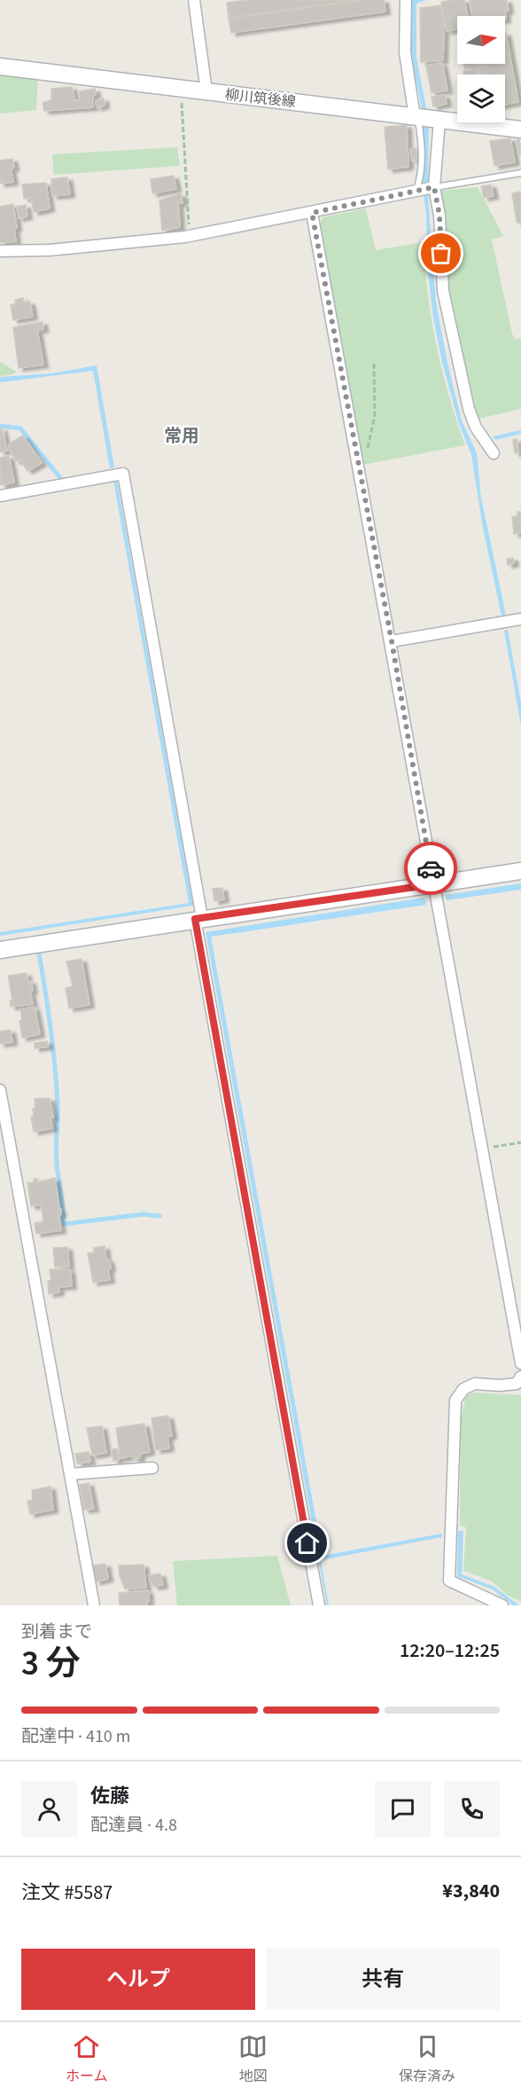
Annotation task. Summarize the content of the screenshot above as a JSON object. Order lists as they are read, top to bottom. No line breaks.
{"streets":{"main road":["柳川筑後線"]},"districts":["常用"],"north":"right","page":{"heading":["3 分","到着まで","12:20–12:25"],"panel":["佐藤","配達員 · 4.8","注文 #5587","¥3,840"],"bar":"配達中 · 410 m","buttons":["ヘルプ","共有"],"tabs":["ホーム","地図","保存済み"]}}
